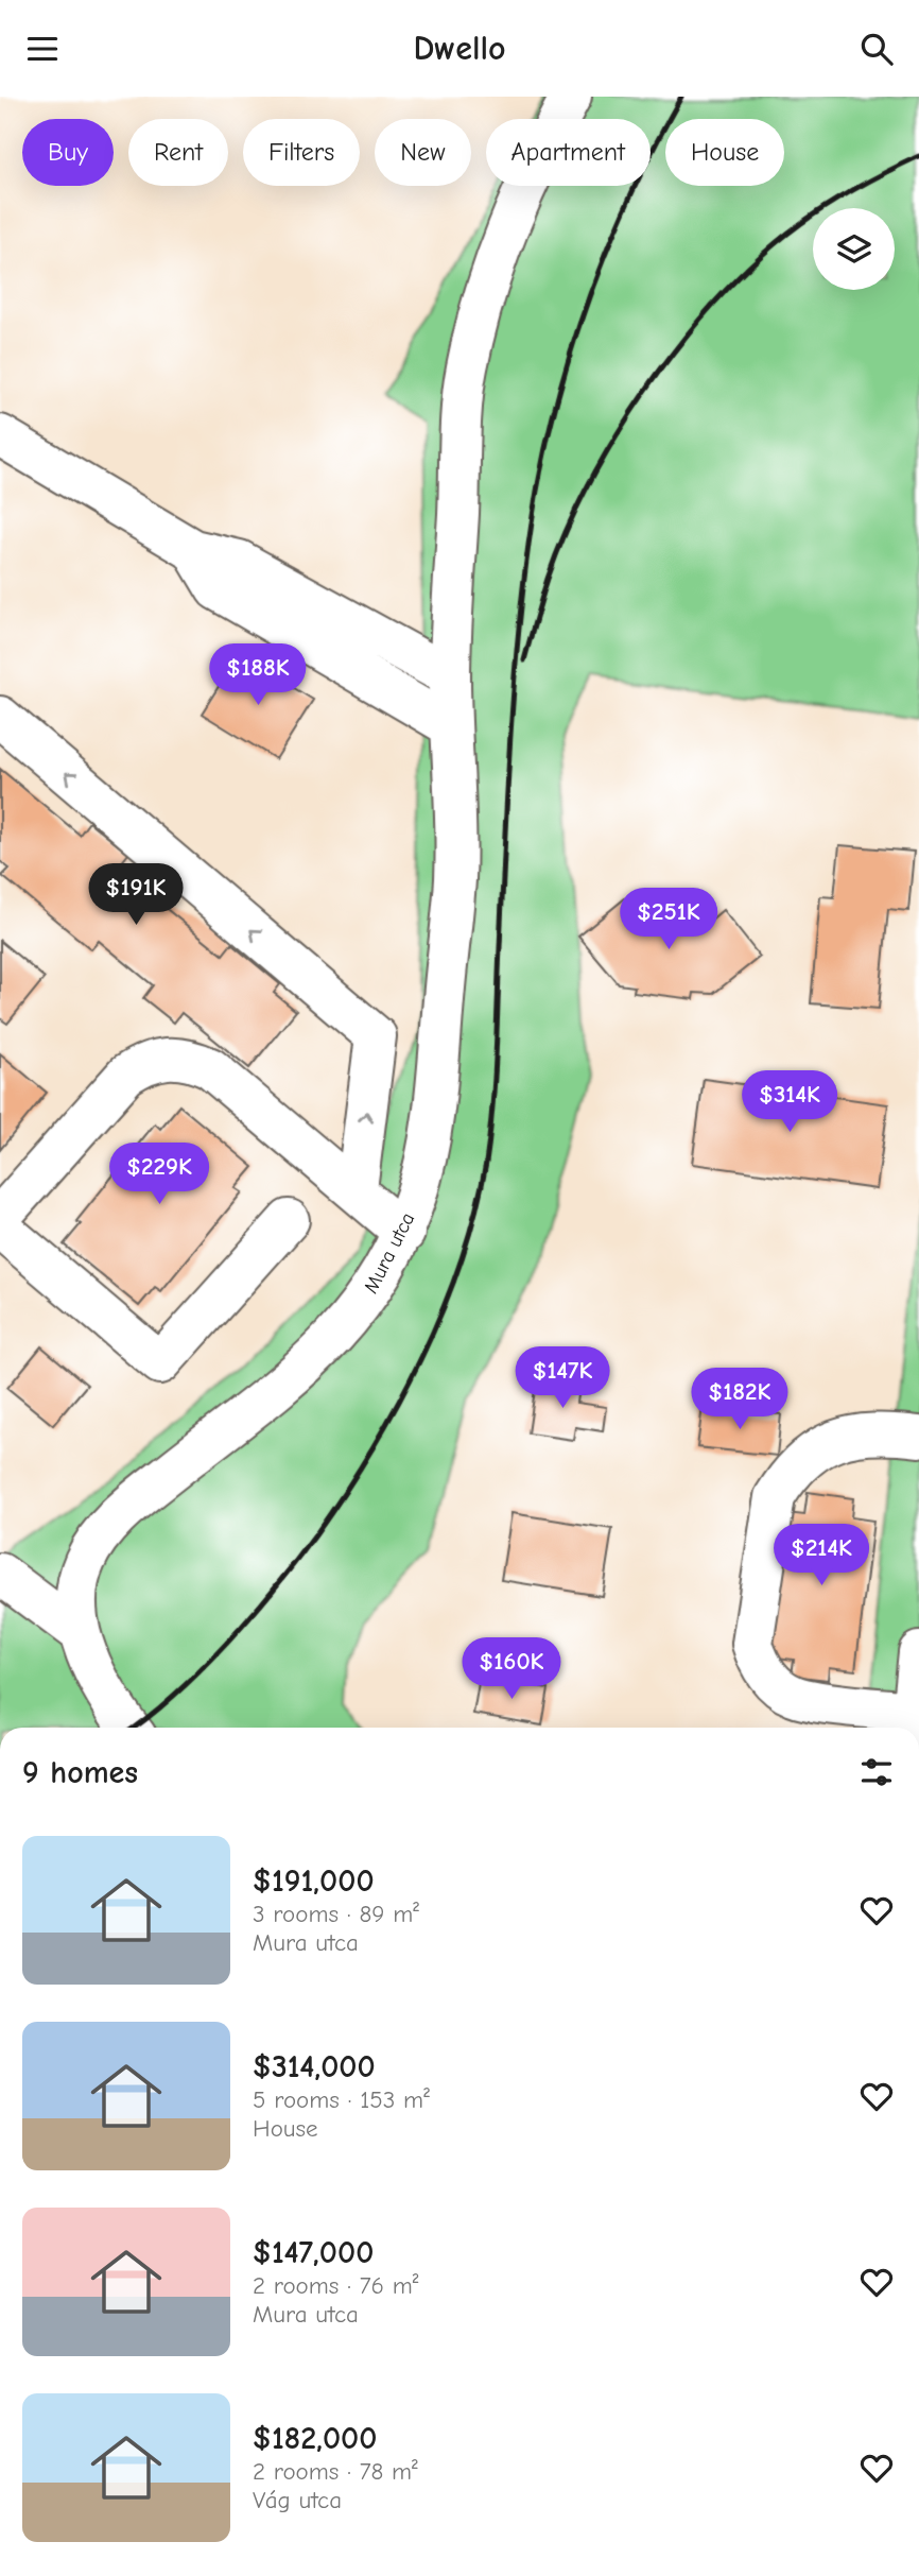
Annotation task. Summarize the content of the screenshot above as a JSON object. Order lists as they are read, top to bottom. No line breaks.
{"streets":{"street":["Mura utca"]},"page":{"header":"Dwello","chip":["Buy","Rent","Filters","New","Apartment","House"],"price":["$188K","$191K","$251K","$314K","$229K","$147K","$182K","$214K","$160K"],"heading":"9 homes","list":[{"name":"$191,000","note":"3 rooms · 89 m² · Mura utca"},{"name":"$314,000","note":"5 rooms · 153 m² · House"},{"name":"$147,000","note":"2 rooms · 76 m² · Mura utca"},{"name":"$182,000","note":"2 rooms · 78 m² · Vág utca"}]}}
